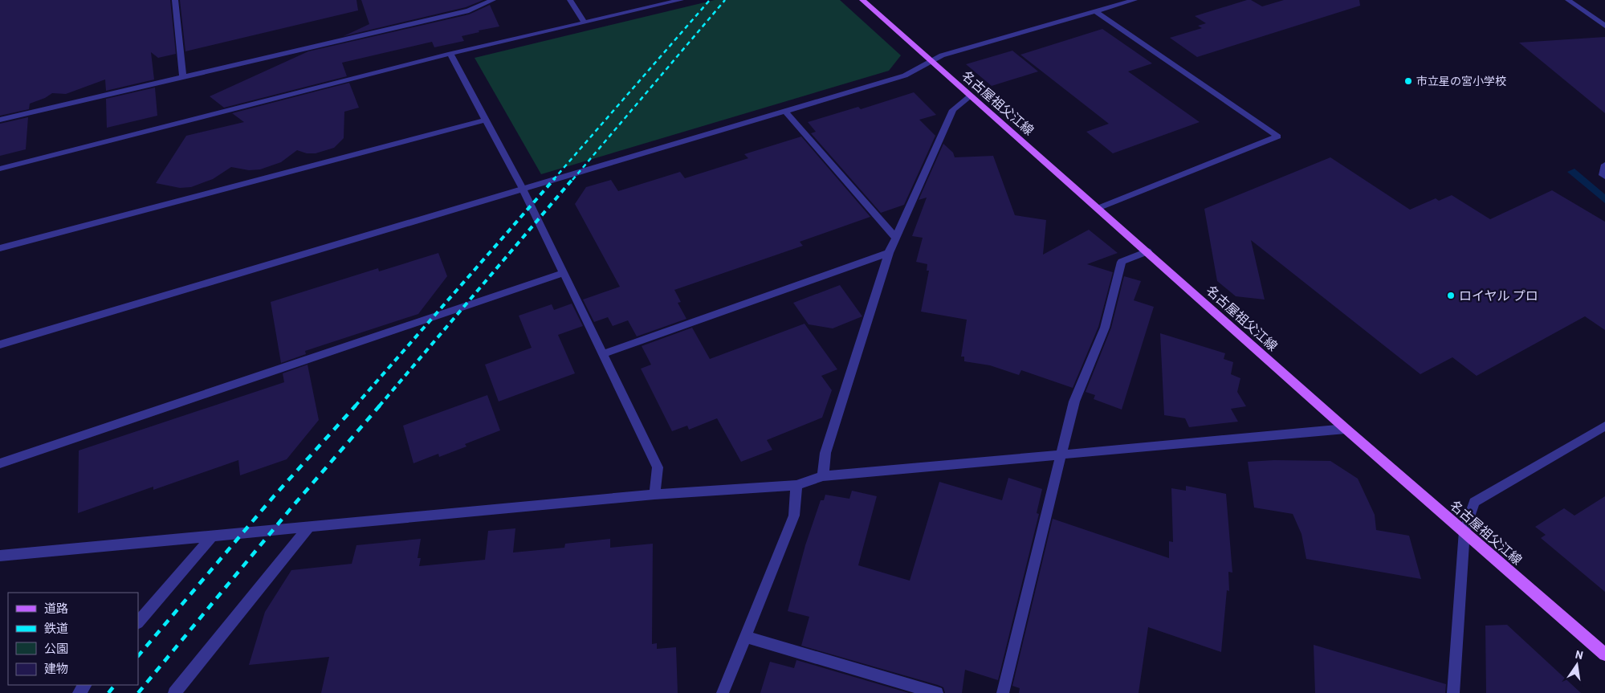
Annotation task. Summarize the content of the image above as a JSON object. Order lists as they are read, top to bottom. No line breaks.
{"streets":{"main road":["名古屋祖父江線"]},"places":["市立星の宮小学校","ロイヤル プロ"],"legend":["道路","鉄道","公園","建物"],"north":"top"}
